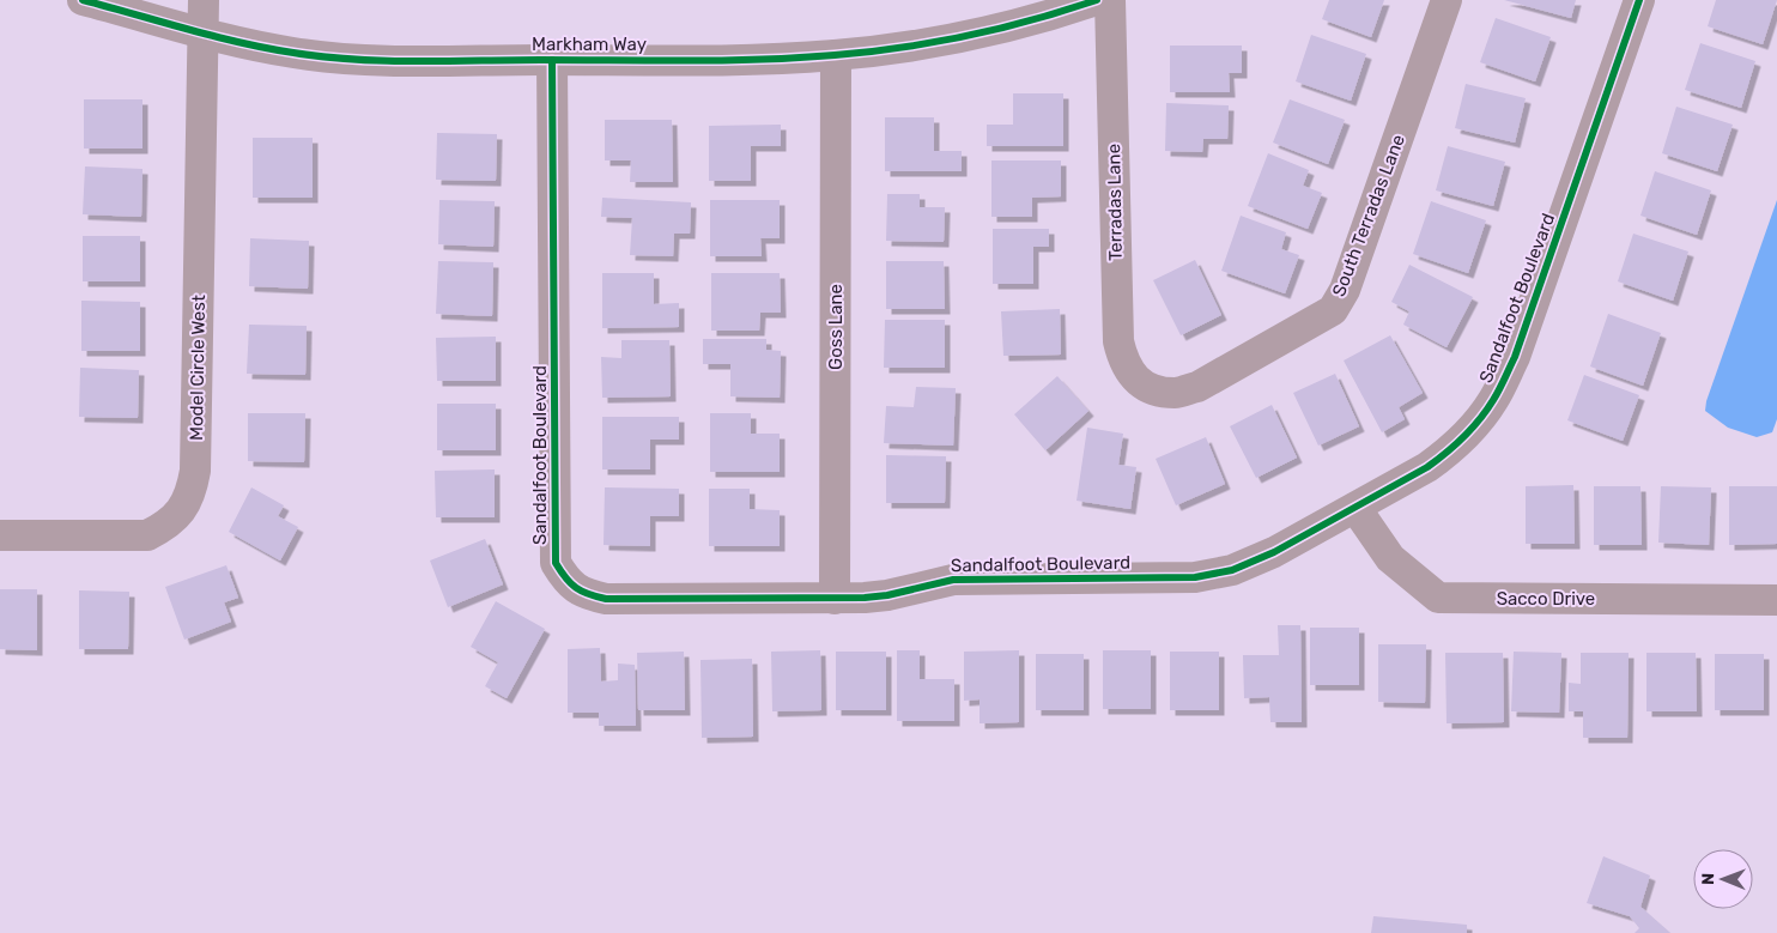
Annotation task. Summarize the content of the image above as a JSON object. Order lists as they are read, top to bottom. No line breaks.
{"streets":{"street":["Markham Way","Terradas Lane","South Terradas Lane","Sandalfoot Boulevard","Goss Lane","Model Circle West","Sacco Drive"]},"crossings":[["Markham Way","Sandalfoot Boulevard"],["Markham Way","Goss Lane"],["Markham Way","Model Circle West"],["Terradas Lane","South Terradas Lane"],["Sandalfoot Boulevard","Goss Lane"],["Sandalfoot Boulevard","Sacco Drive"]],"north":"left"}
